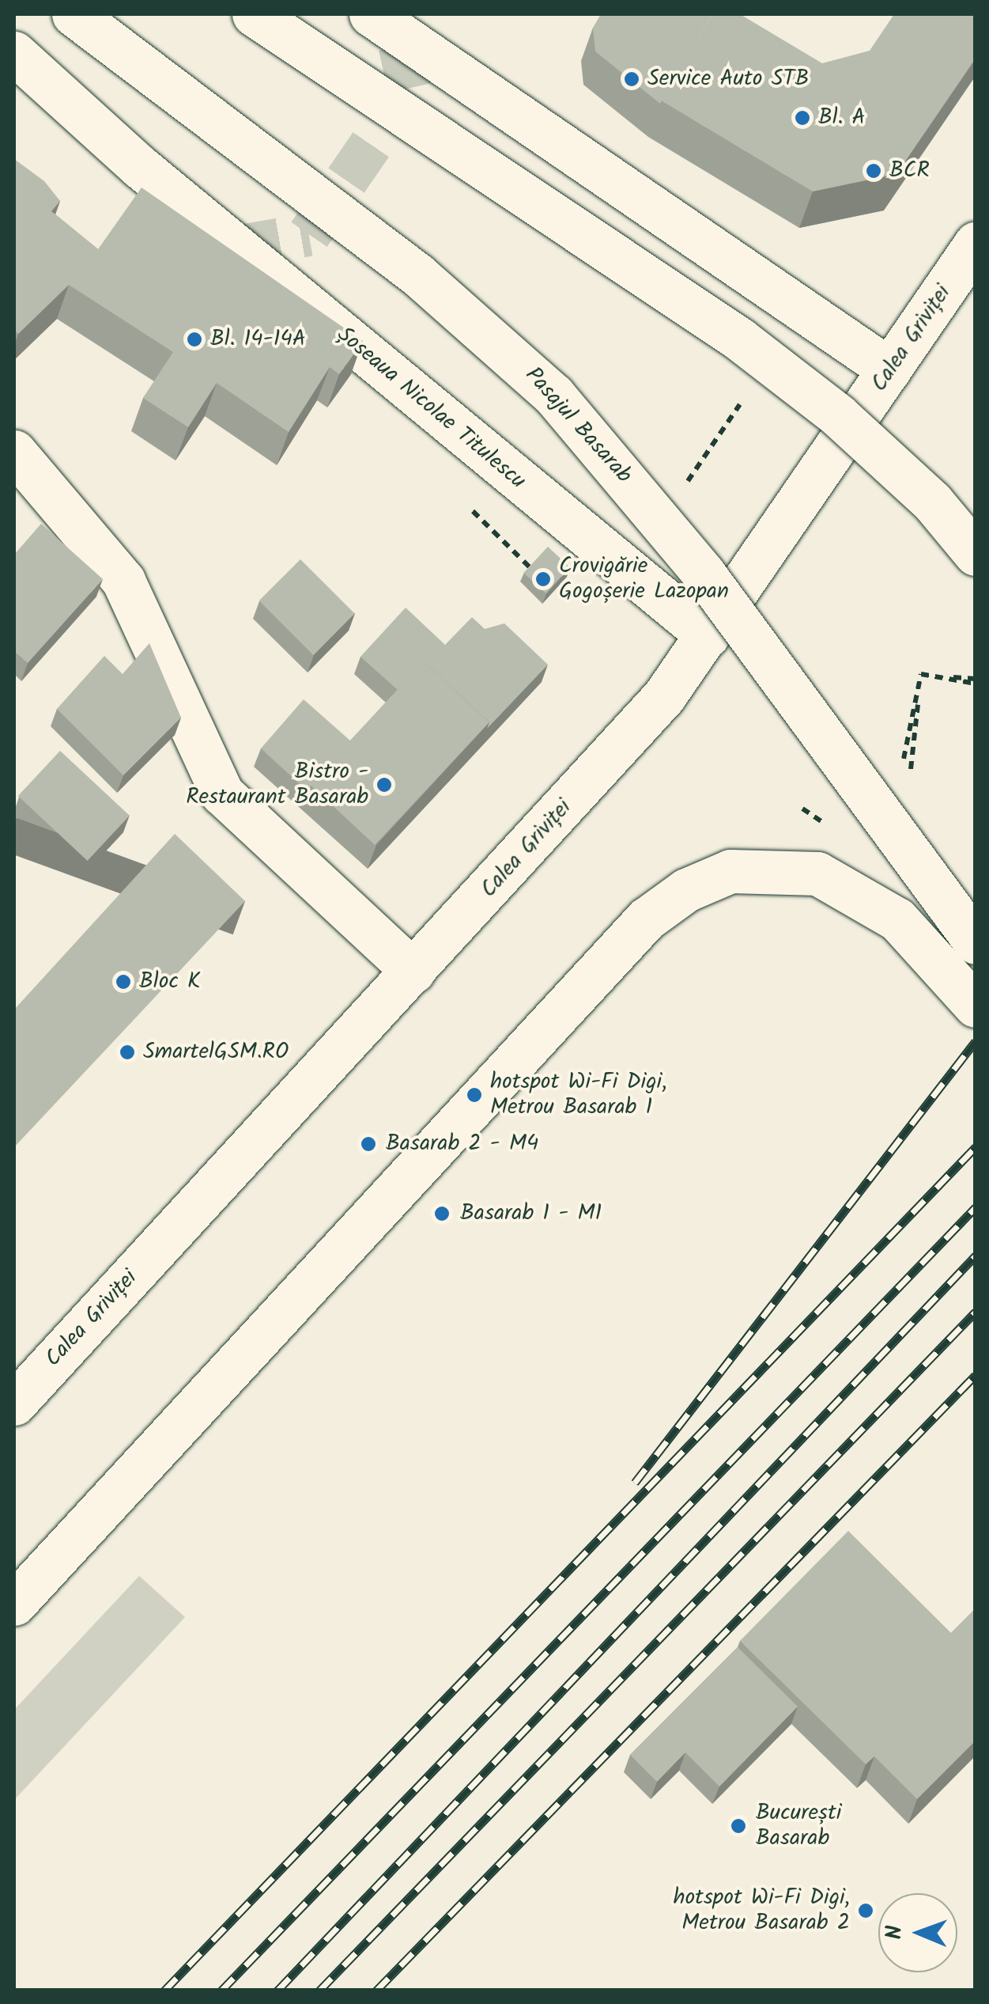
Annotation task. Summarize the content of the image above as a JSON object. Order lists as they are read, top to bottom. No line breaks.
{"streets":{"main road":["Calea Griviței","Șoseaua Nicolae Titulescu","Pasajul Basarab"]},"crossings":[["Calea Griviței","Șoseaua Nicolae Titulescu"]],"places":["Service Auto STB","Bl. A","BCR","Bl. 14-14A","Crovigărie Gogoșerie Lazopan","Bistro - Restaurant Basarab","Bloc K","SmartelGSM.RO","hotspot Wi-Fi Digi, Metrou Basarab 1","Basarab 2 - M4","Basarab 1 - M1","București Basarab","hotspot Wi-Fi Digi, Metrou Basarab 2"],"north":"left"}
